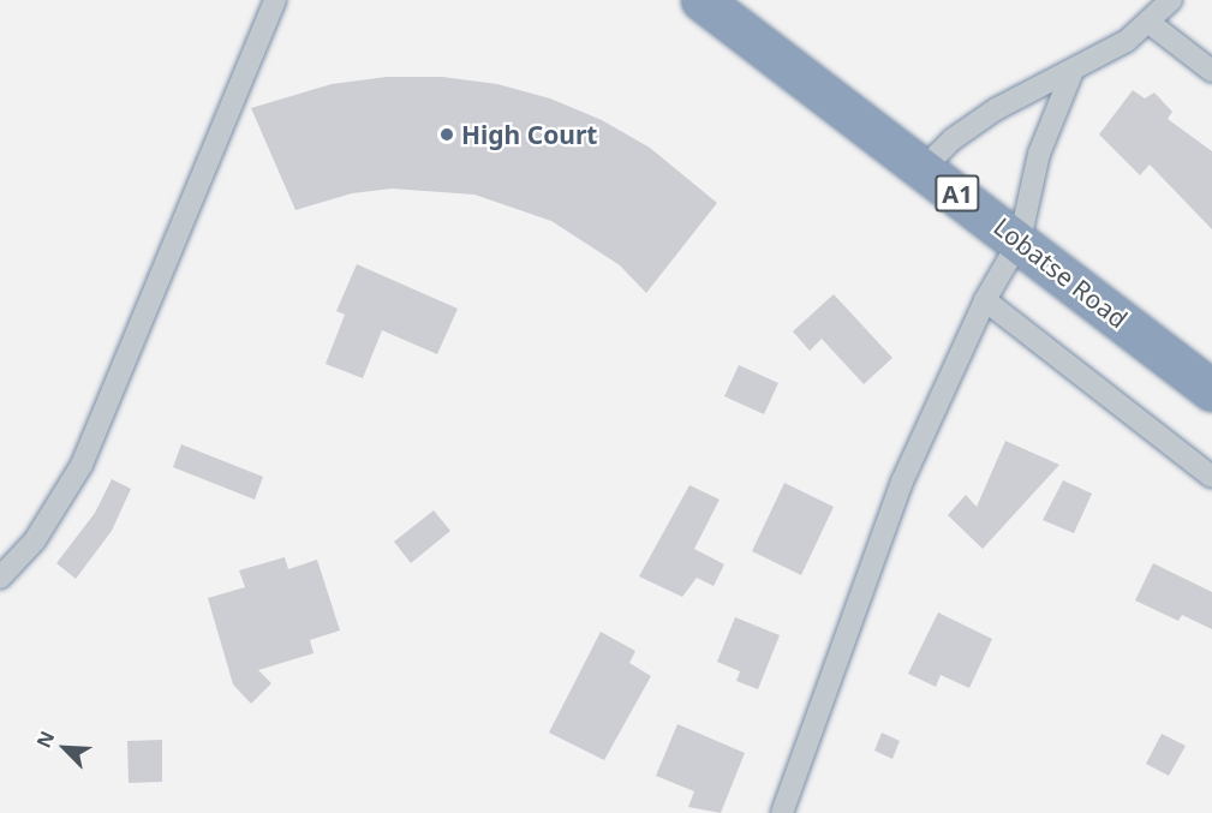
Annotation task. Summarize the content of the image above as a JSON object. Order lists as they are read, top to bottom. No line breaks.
{"streets":{"highway":["A1","Lobatse Road"]},"places":["High Court"],"north":"top left"}
